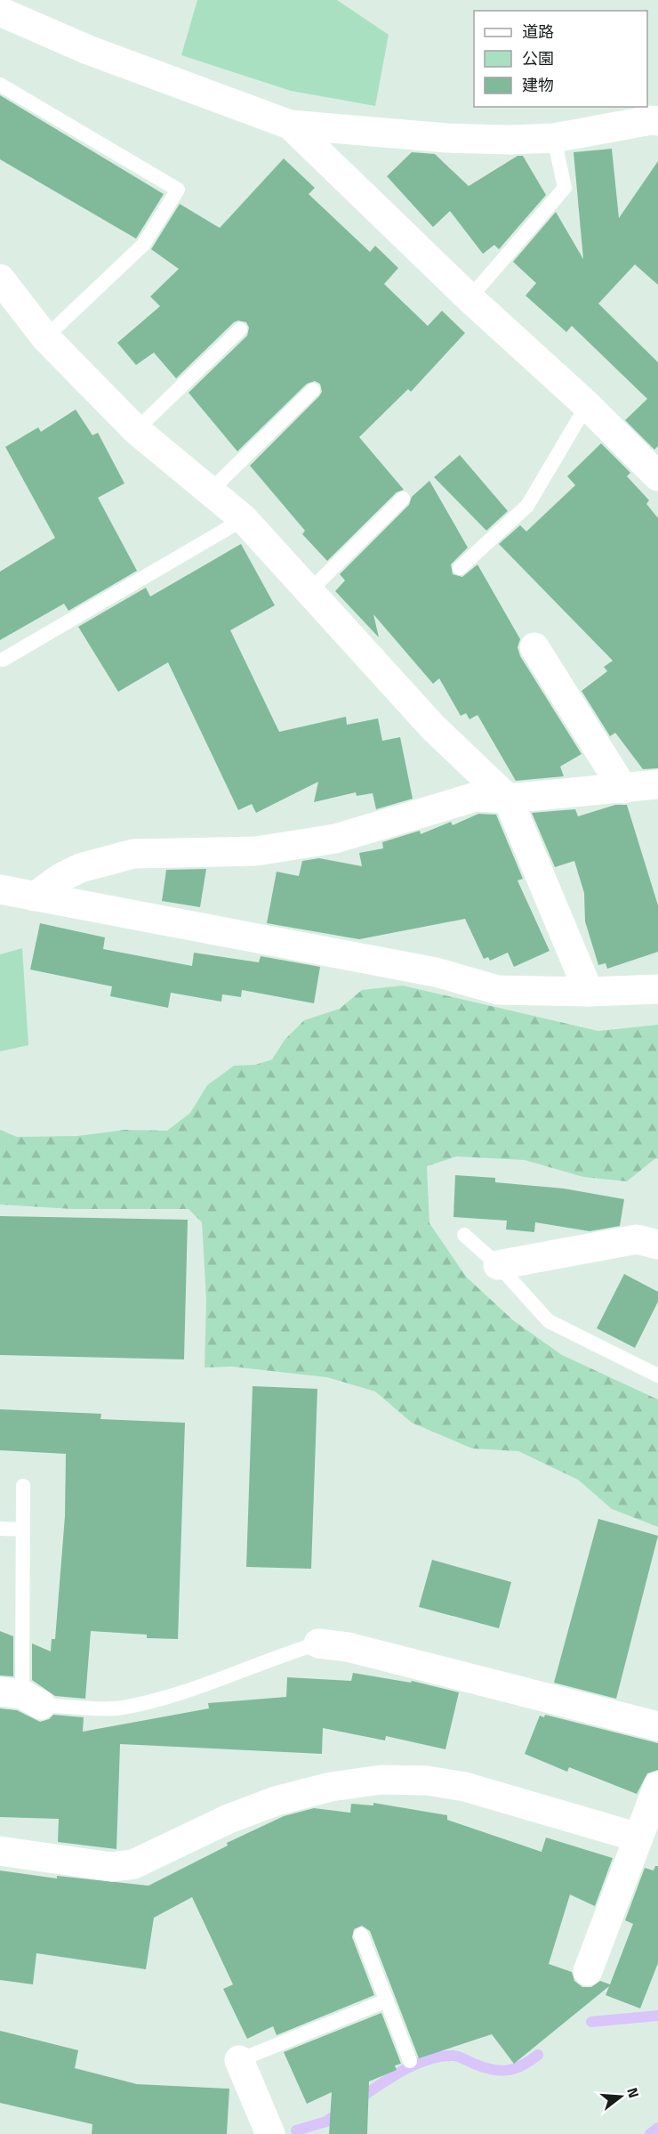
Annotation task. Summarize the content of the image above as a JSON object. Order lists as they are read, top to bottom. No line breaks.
{"legend":["道路","公園","建物"],"north":"right"}
